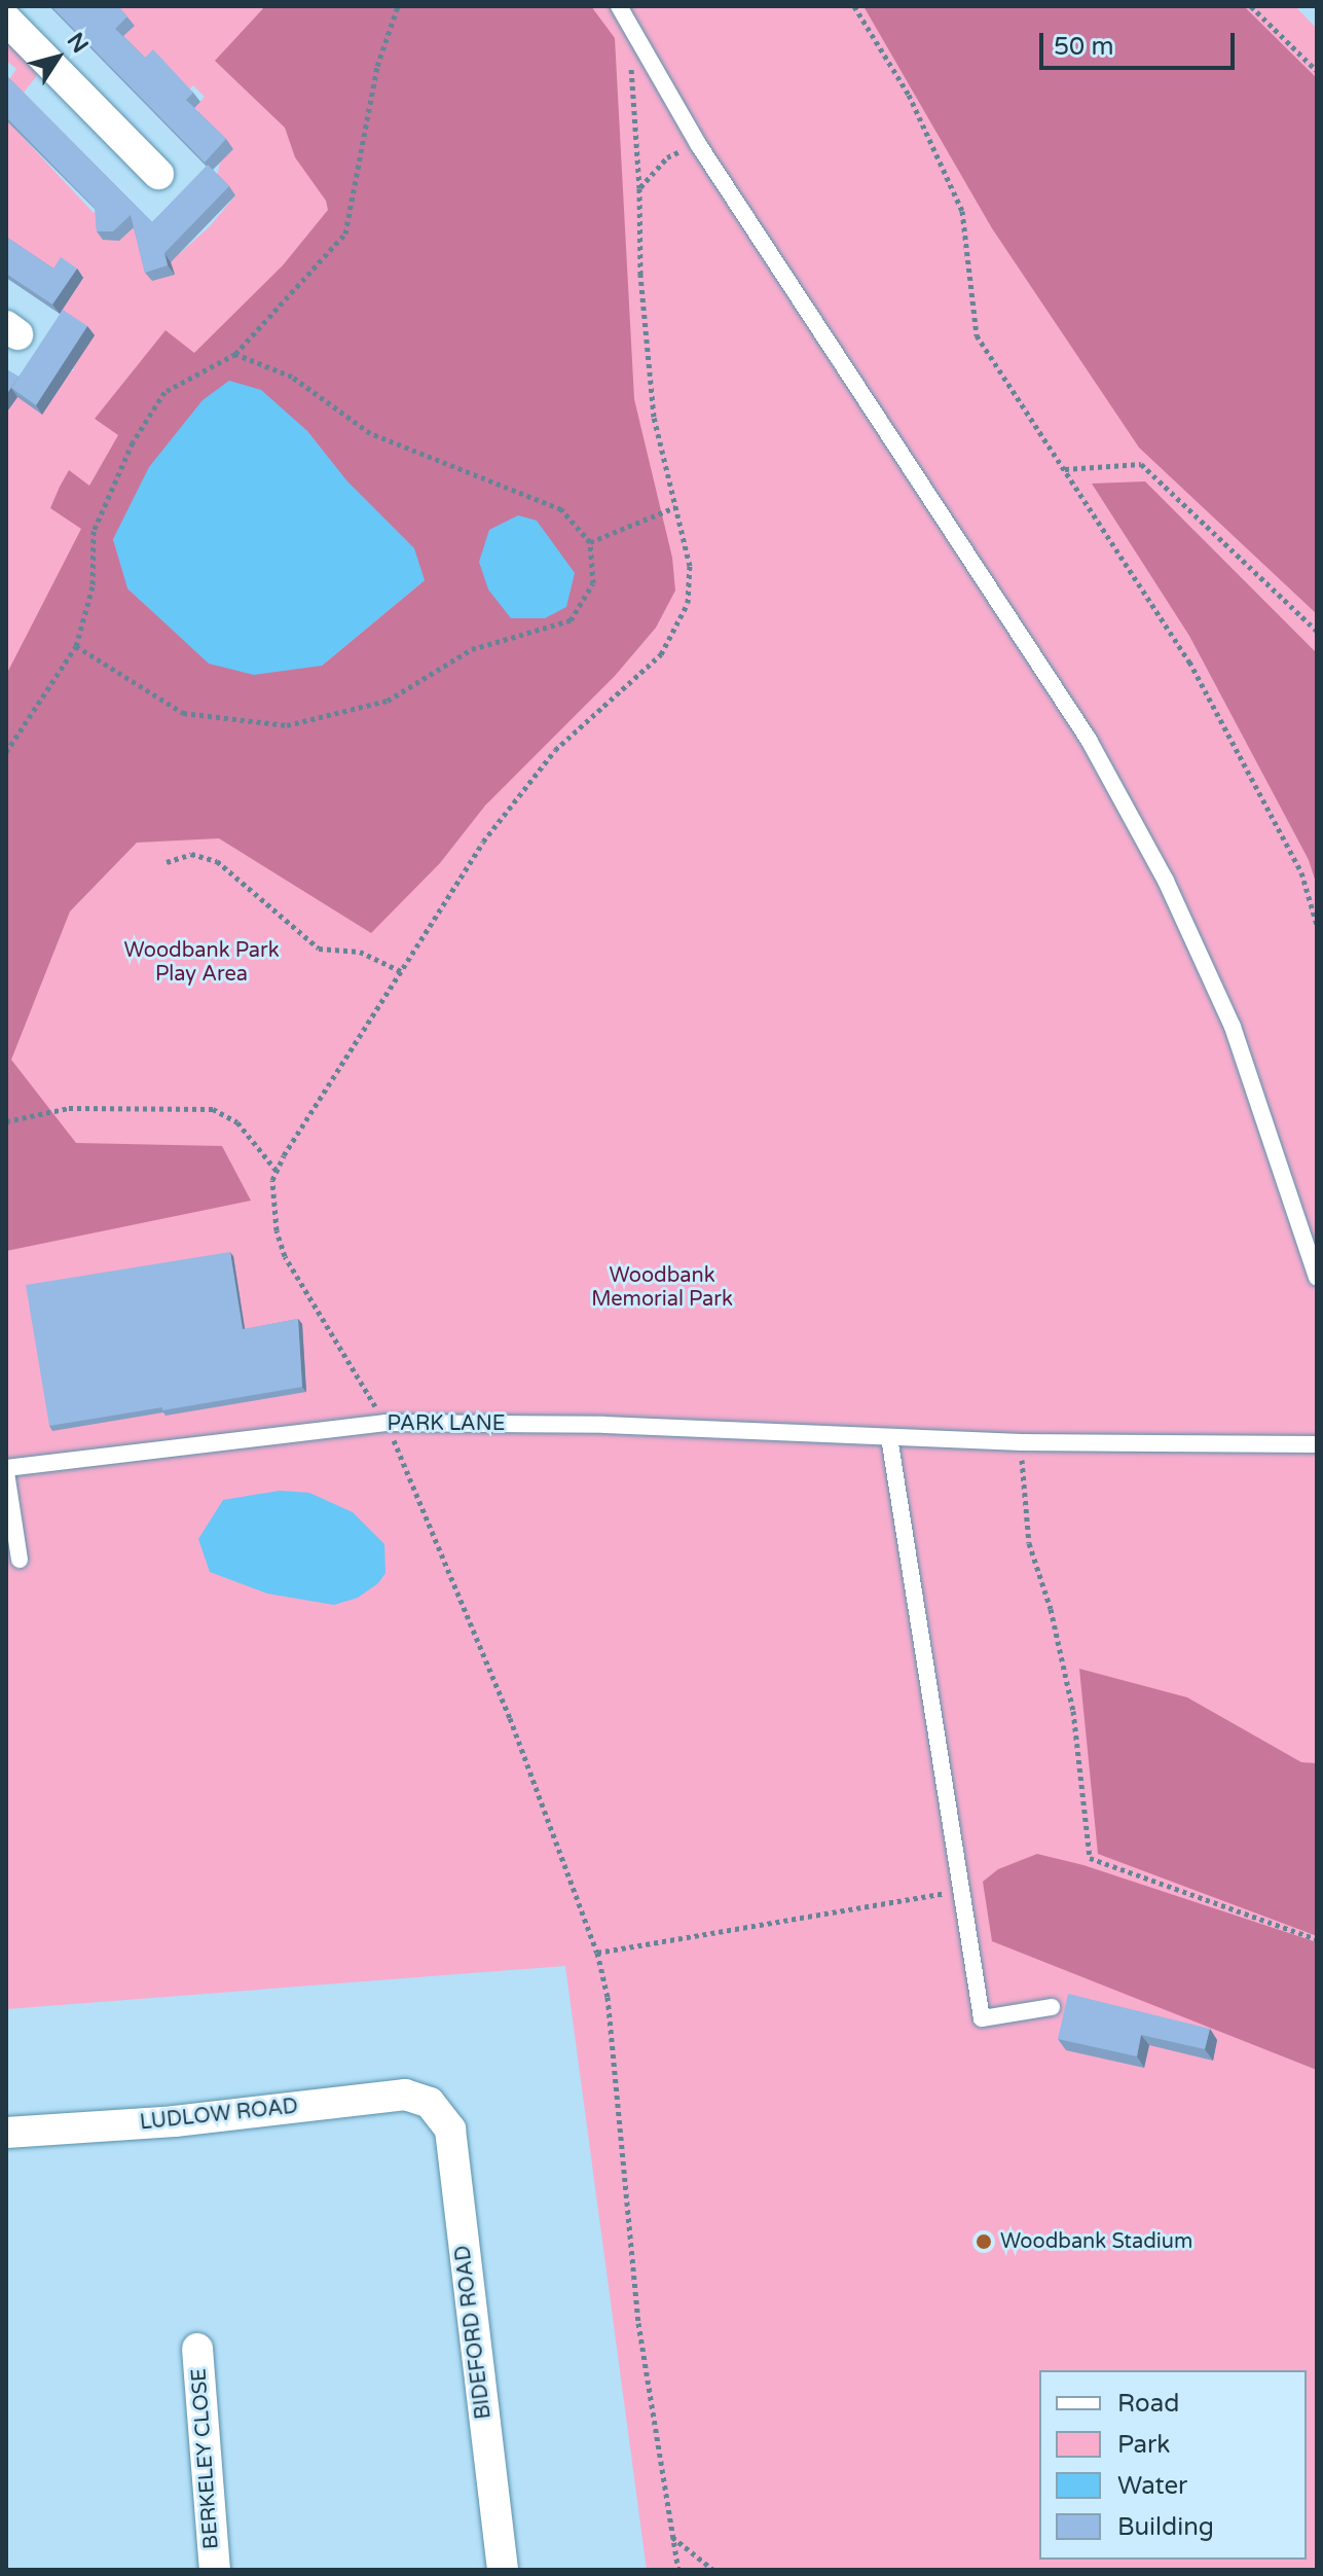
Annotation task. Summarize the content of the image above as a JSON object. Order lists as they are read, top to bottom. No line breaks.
{"streets":{"street":["LUDLOW ROAD","BIDEFORD ROAD","BERKELEY CLOSE"],"lane":["PARK LANE"]},"crossings":[["LUDLOW ROAD","BIDEFORD ROAD"]],"parks":["Woodbank Park Play Area","Woodbank Memorial Park"],"places":["Woodbank Stadium"],"legend":["Road","Park","Water","Building"],"scale_bar":"50 m","north":"top right"}
